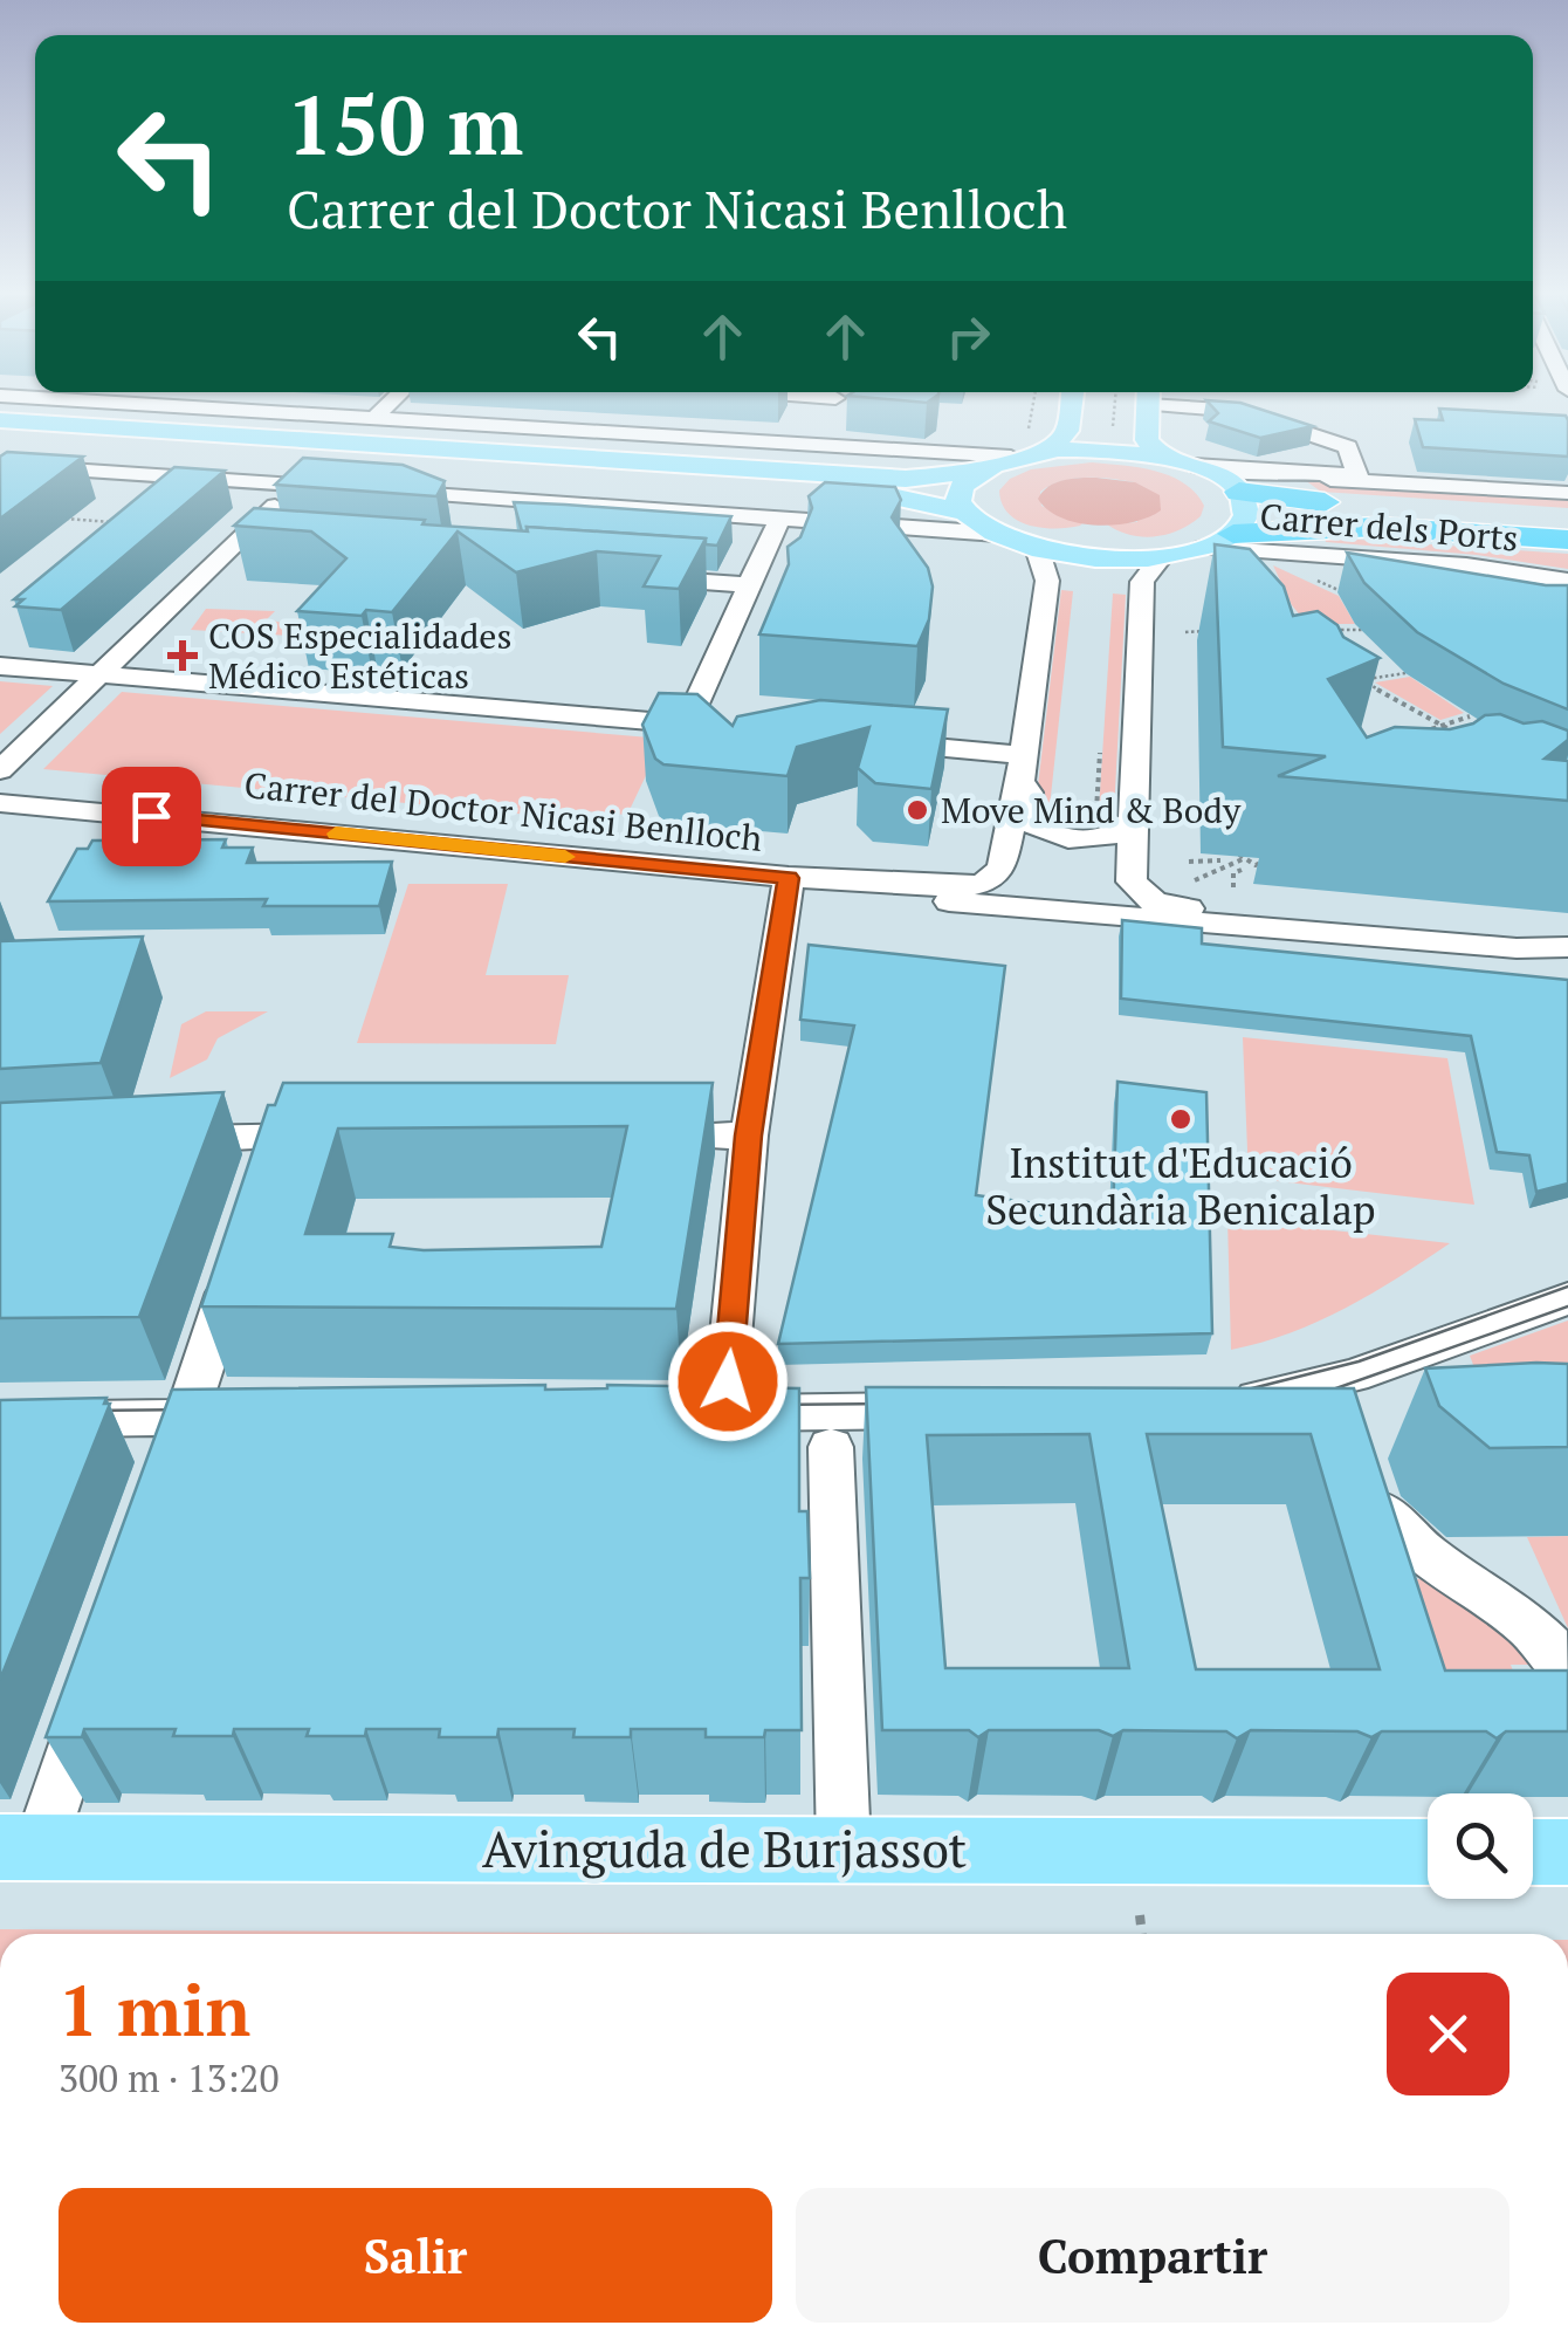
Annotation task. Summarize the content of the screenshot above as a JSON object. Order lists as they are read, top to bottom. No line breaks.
{"streets":{"main road":["Avinguda de Burjassot"],"street":["Carrer dels Ports","Carrer del Doctor Nicasi Benlloch"]},"places":{"health":["COS Especialidades Médico Estéticas"],"other":["Move Mind & Body","Institut d'Educació Secundària Benicalap"]},"page":{"turn":["150 m","Carrer del Doctor Nicasi Benlloch"],"heading":["1 min","300 m · 13:20"],"buttons":["Salir","Compartir"]}}
